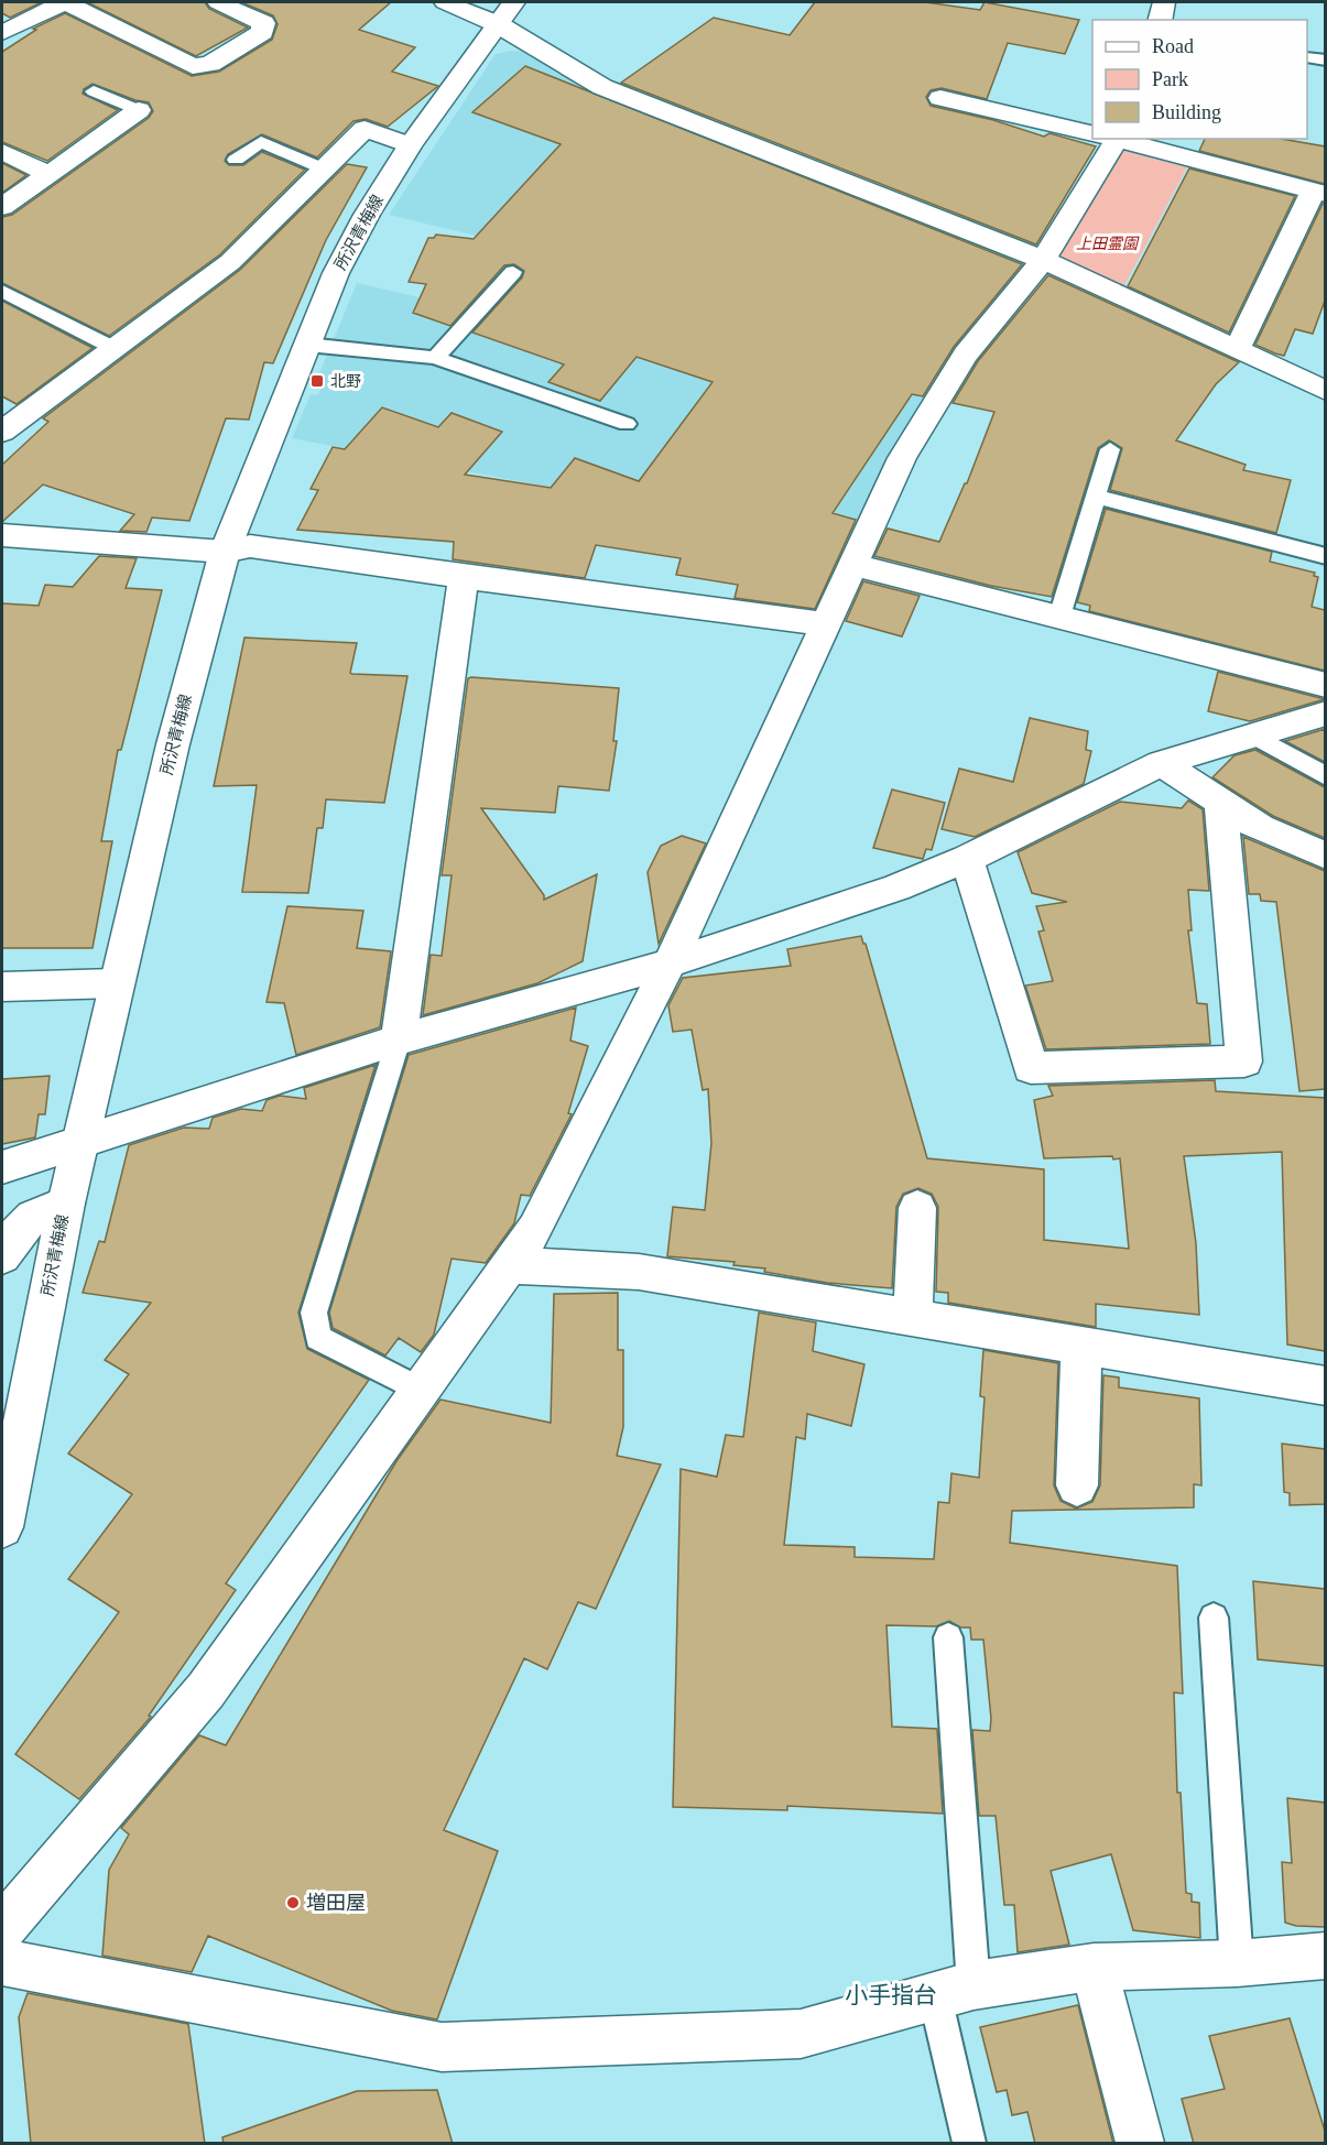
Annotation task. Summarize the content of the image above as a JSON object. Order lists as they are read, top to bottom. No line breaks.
{"streets":{"street":["所沢青梅線"]},"districts":["小手指台"],"parks":["上田霊園"],"places":{"transit":["北野"],"other":["増田屋"]},"legend":["Road","Park","Building"]}
